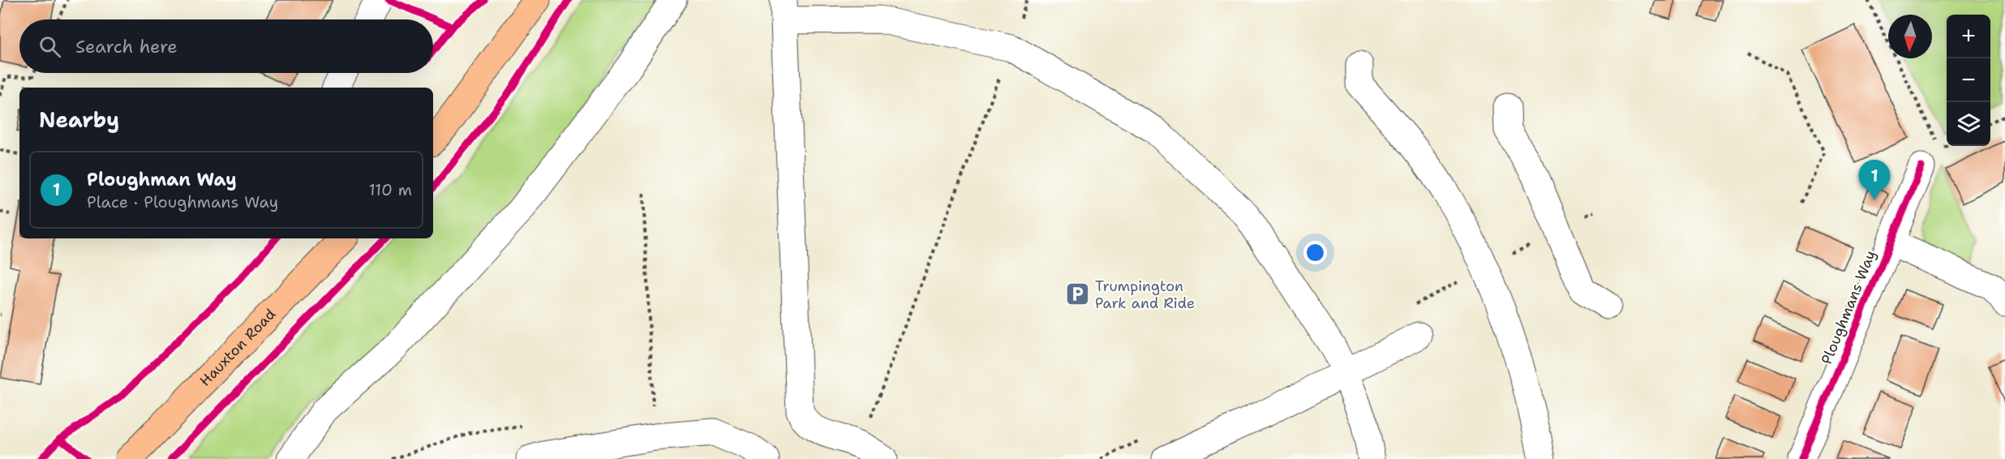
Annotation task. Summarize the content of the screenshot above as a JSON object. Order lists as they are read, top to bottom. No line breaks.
{"streets":{"main road":["Hauxton Road"],"street":["Ploughmans Way"]},"places":{"parking":["Trumpington Park and Ride"]},"north":"bottom","page":{"map_buttons":["+","−"],"search":"Search here","heading":"Nearby","list":[{"mark":"1","name":"Ploughman Way","note":"Place · Ploughmans Way","value":"110 m"}],"pins":"1"}}
